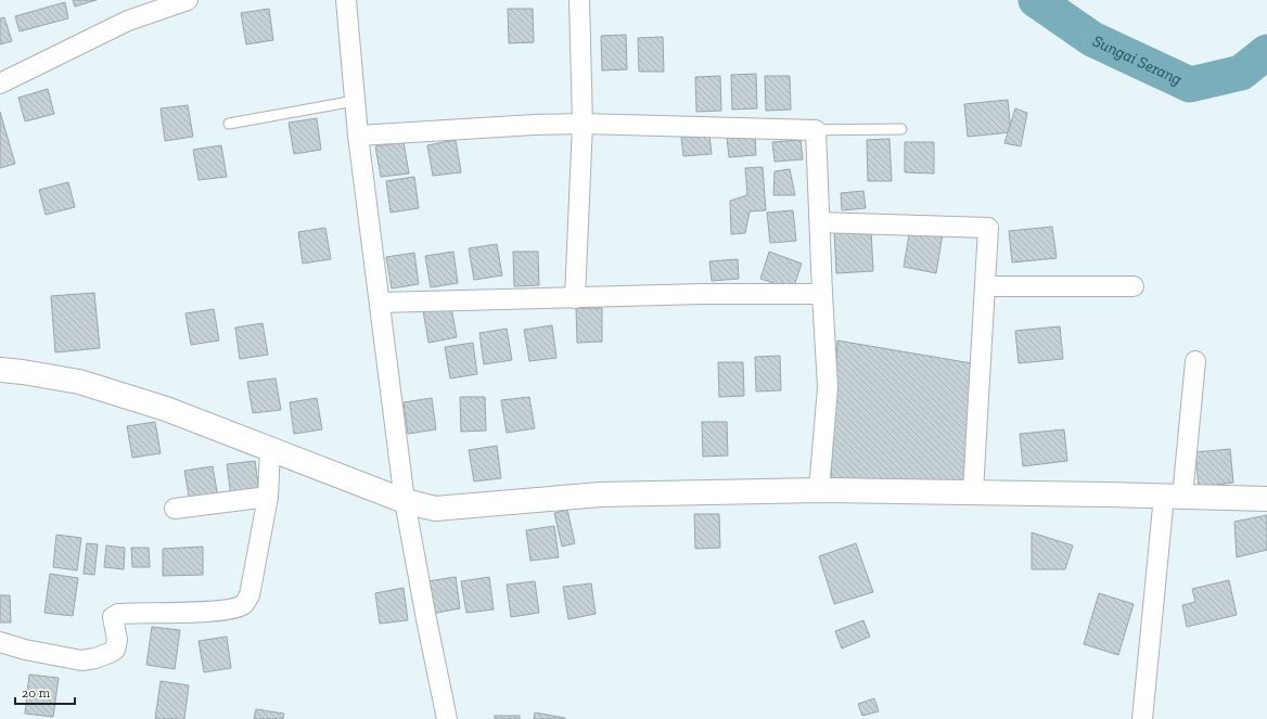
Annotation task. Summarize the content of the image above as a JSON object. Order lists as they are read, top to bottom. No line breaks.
{"water":["Sungai Serang"],"scale_bar":"20 m"}
